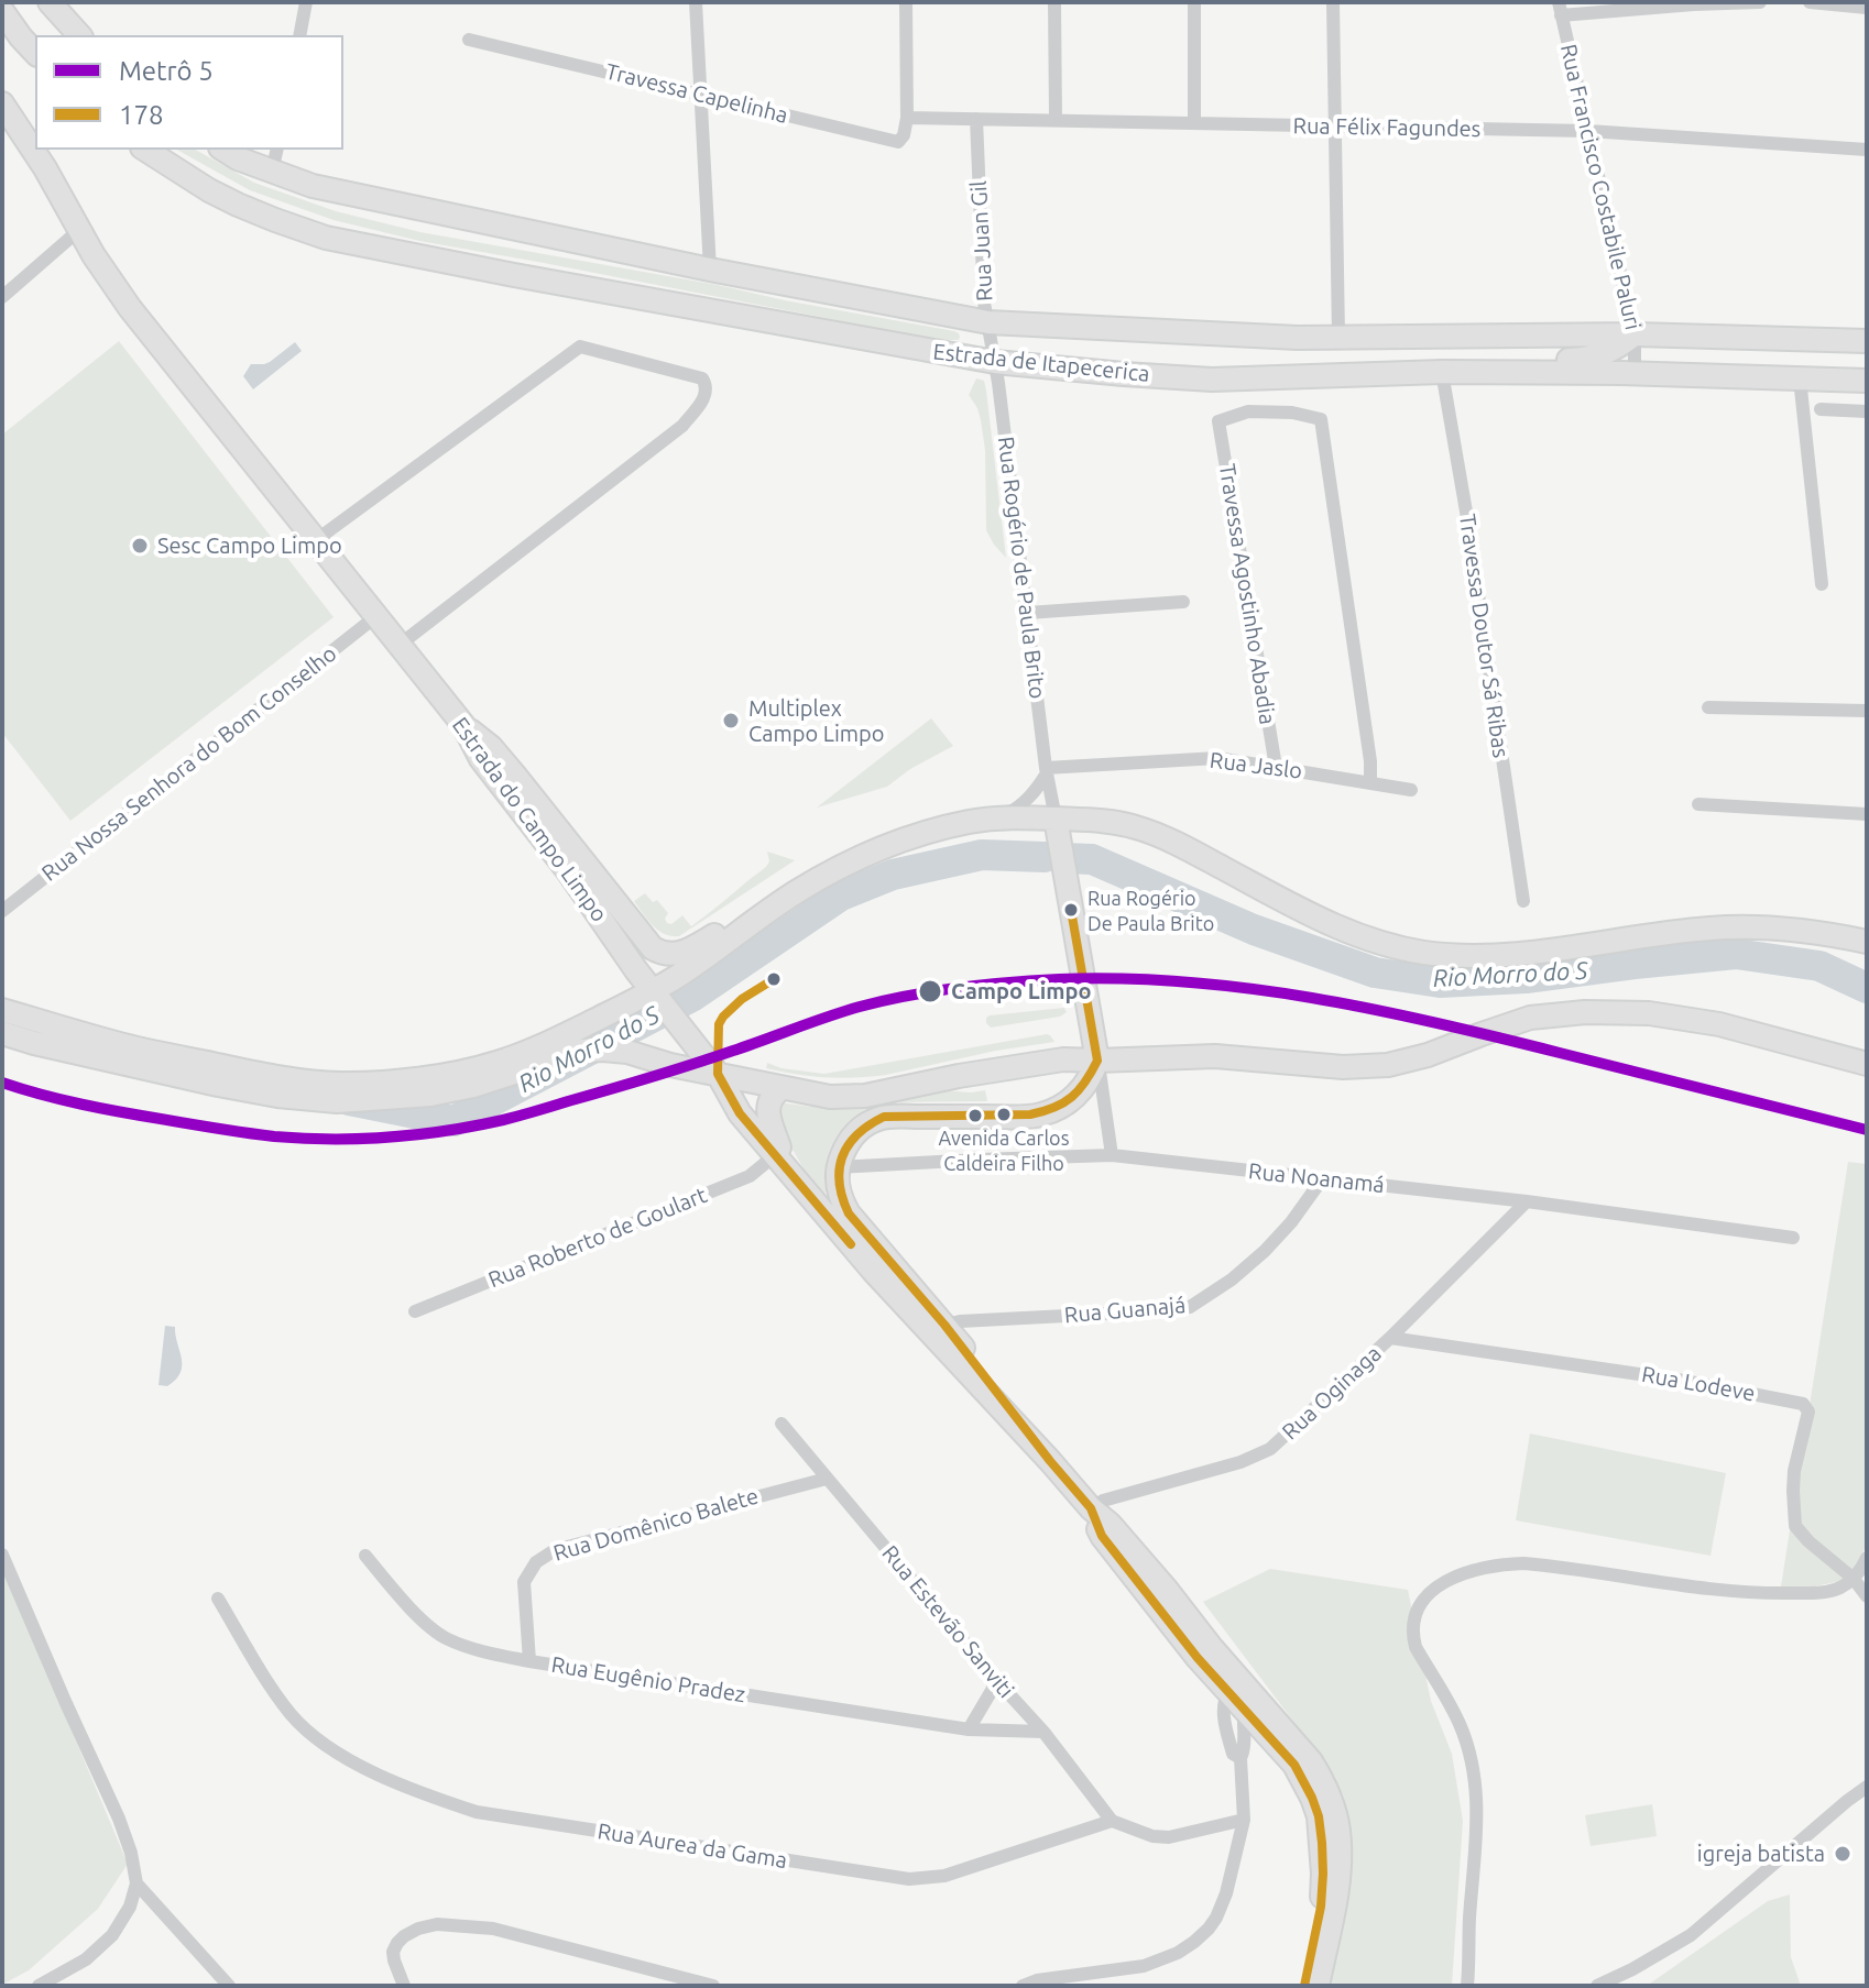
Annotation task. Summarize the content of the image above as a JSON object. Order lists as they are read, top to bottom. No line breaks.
{"streets":{"main road":["Estrada de Itapecerica","Rua Rogério de Paula Brito","Estrada do Campo Limpo"],"street":["Travessa Capelinha","Rua Félix Fagundes","Rua Francisco Costabile Paluri","Rua Juan Gil","Travessa Agostinho Abadia","Travessa Doutor Sá Ribas","Rua Nossa Senhora do Bom Conselho","Rua Jaslo","Rua Noanamá","Rua Roberto de Goulart","Rua Guanajá","Rua Lodeve","Rua Oginaga","Rua Domênico Balete","Rua Estevão Sanviti","Rua Eugênio Pradez","Rua Aurea da Gama"]},"crossings":[["Travessa Capelinha","Rua Félix Fagundes"],["Rua Félix Fagundes","Rua Francisco Costabile Paluri"],["Rua Félix Fagundes","Rua Juan Gil"],["Rua Francisco Costabile Paluri","Estrada de Itapecerica"],["Rua Juan Gil","Estrada de Itapecerica"],["Rua Juan Gil","Rua Rogério de Paula Brito"],["Estrada de Itapecerica","Rua Rogério de Paula Brito"],["Estrada de Itapecerica","Travessa Doutor Sá Ribas"],["Rua Rogério de Paula Brito","Rua Jaslo"],["Rua Rogério de Paula Brito","Rua Noanamá"],["Travessa Agostinho Abadia","Rua Jaslo"],["Rua Nossa Senhora do Bom Conselho","Estrada do Campo Limpo"],["Estrada do Campo Limpo","Rua Roberto de Goulart"],["Estrada do Campo Limpo","Rua Guanajá"],["Estrada do Campo Limpo","Rua Oginaga"],["Rua Noanamá","Rua Guanajá"],["Rua Noanamá","Rua Oginaga"],["Rua Lodeve","Rua Oginaga"],["Rua Domênico Balete","Rua Estevão Sanviti"],["Rua Domênico Balete","Rua Eugênio Pradez"],["Rua Estevão Sanviti","Rua Eugênio Pradez"],["Rua Estevão Sanviti","Rua Aurea da Gama"]],"water":["Rio Morro do S"],"places":["Sesc Campo Limpo","Multiplex Campo Limpo","Rua Rogério De Paula Brito","Campo Limpo","Avenida Carlos Caldeira Filho","igreja batista"],"lines":["transit line 178","metro line 5"],"legend":["Metrô 5","178"]}
